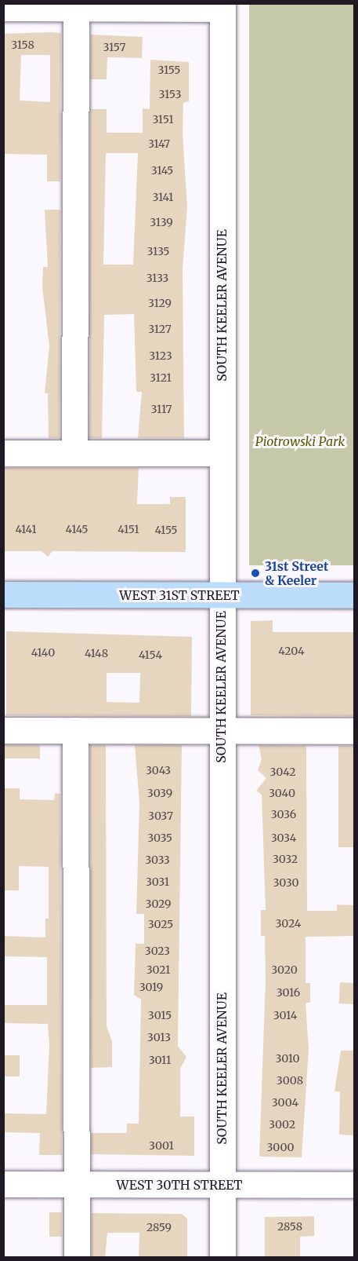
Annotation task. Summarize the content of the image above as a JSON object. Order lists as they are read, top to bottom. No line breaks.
{"streets":{"main road":["WEST 31ST STREET"],"street":["SOUTH KEELER AVENUE","WEST 30TH STREET"]},"crossings":[["SOUTH KEELER AVENUE","WEST 31ST STREET"],["SOUTH KEELER AVENUE","WEST 30TH STREET"]],"parks":["Piotrowski Park"],"places":["31st Street & Keeler"],"house_numbers":["3158","3157","3155","3153","3151","3147","3145","3141","3139","3135","3133","3129","3127","3123","3121","3117","4141","4145","4151","4155","4204","4140","4148","4154","3043","3042","3039","3040","3036","3037","3035","3034","3032","3033","3031","3030","3029","3024","3025","3023","3021","3020","3019","3016","3015","3014","3013","3010","3011","3008","3004","3002","3001","3000","2858","2859"]}
